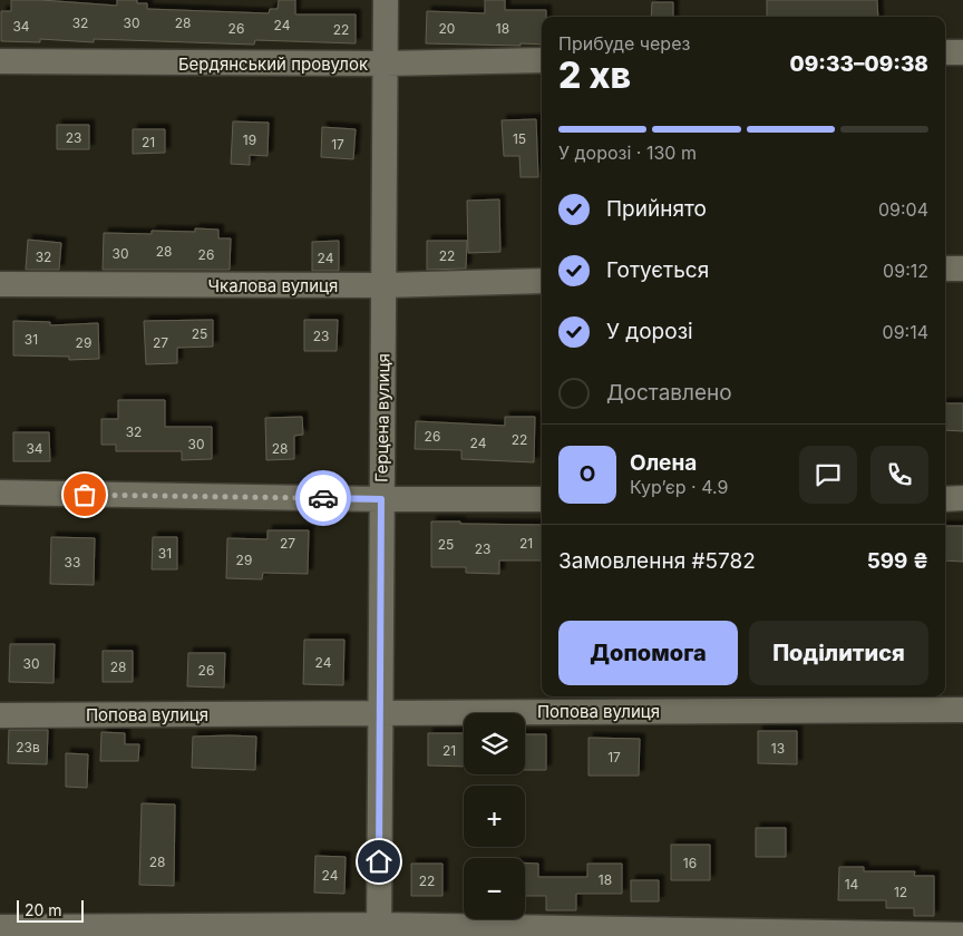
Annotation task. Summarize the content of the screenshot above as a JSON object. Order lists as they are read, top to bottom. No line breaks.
{"streets":{"street":["Бердянський провулок","Чкалова вулиця","Герцена вулиця","Попова вулиця"]},"crossings":[["Бердянський провулок","Герцена вулиця"],["Чкалова вулиця","Герцена вулиця"],["Герцена вулиця","Попова вулиця"]],"house_numbers":["32","30","28","24","34","26","20","18","22","23","15","19","21","17","28","30","26","22","32","24","25","23","31","29","27","32","26","22","24","30","34","28","27","21","25","23","31","29","33","24","30","28","26","23в","13","21","17","28","16","24","18","22","14","12"],"scale_bar":"20 m","page":{"heading":["2 хв","Прибуде через","09:33–09:38"],"panel":["Олена","Кур’єр · 4.9","Замовлення #5782","599 ₴"],"bar":"У дорозі · 130 m","list":[["Прийнято","09:04"],["Готується","09:12"],["У дорозі","09:14"],"Доставлено"],"round":"О","buttons":["Допомога","Поділитися"],"map_buttons":["+","−"],"scale":"20 m"}}
